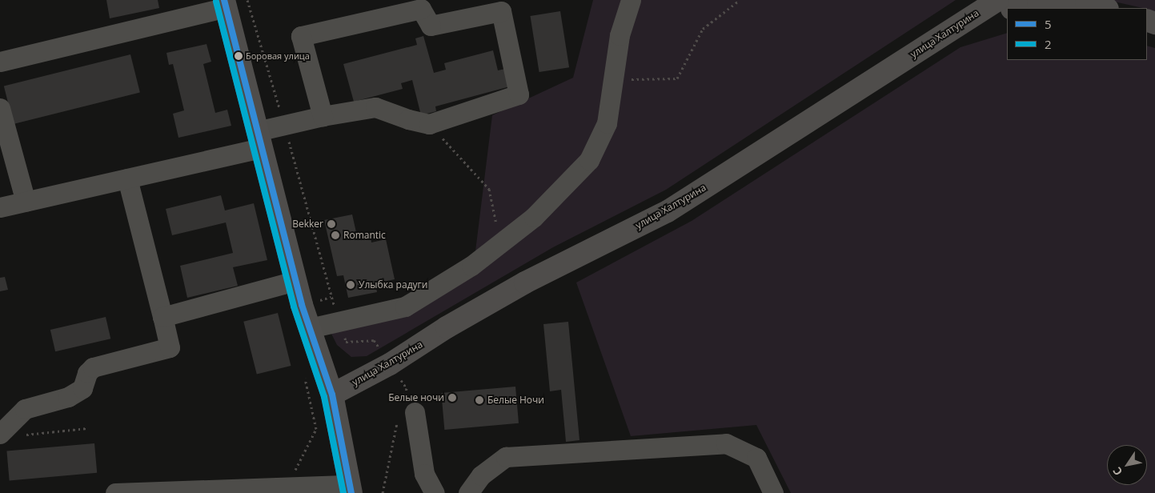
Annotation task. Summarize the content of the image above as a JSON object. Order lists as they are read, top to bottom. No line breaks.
{"streets":{"main road":["улица Халтурина"]},"places":["Боровая улица","Bekker","Romantic","Улыбка радуги","Белые ночи","Белые Ночи"],"lines":["transit line 5","transit line 2"],"legend":["5","2"],"north":"bottom left"}
